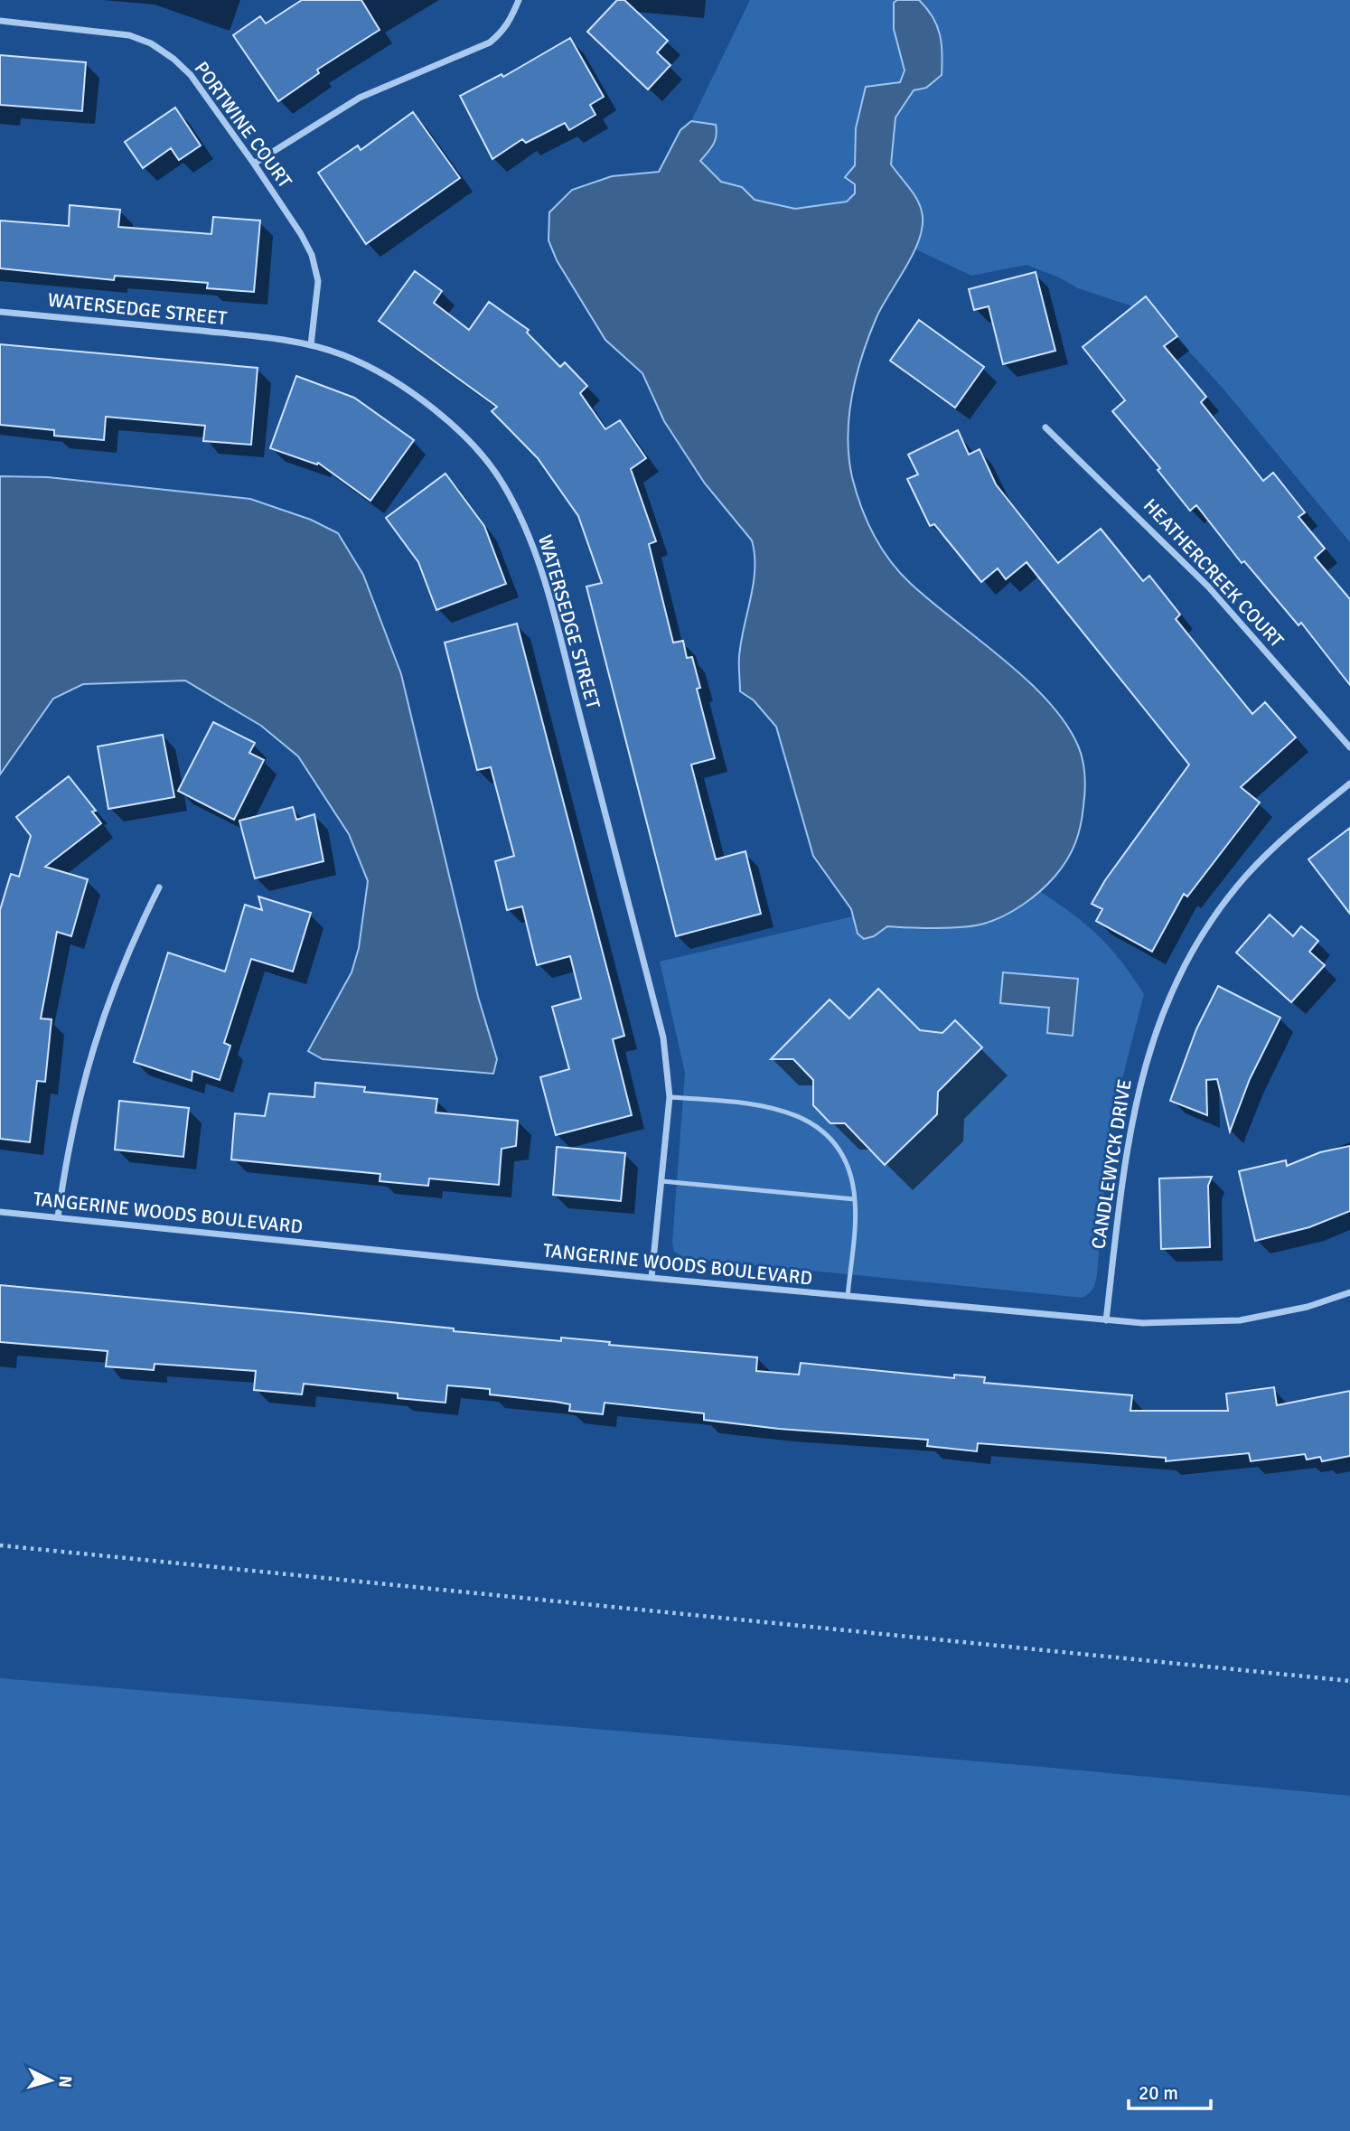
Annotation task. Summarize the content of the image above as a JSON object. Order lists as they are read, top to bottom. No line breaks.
{"streets":{"street":["PORTWINE COURT","WATERSEDGE STREET","HEATHERCREEK COURT","CANDLEWYCK DRIVE","TANGERINE WOODS BOULEVARD"]},"crossings":[["PORTWINE COURT","WATERSEDGE STREET"],["WATERSEDGE STREET","TANGERINE WOODS BOULEVARD"],["CANDLEWYCK DRIVE","TANGERINE WOODS BOULEVARD"]],"scale_bar":"20 m","north":"right"}
